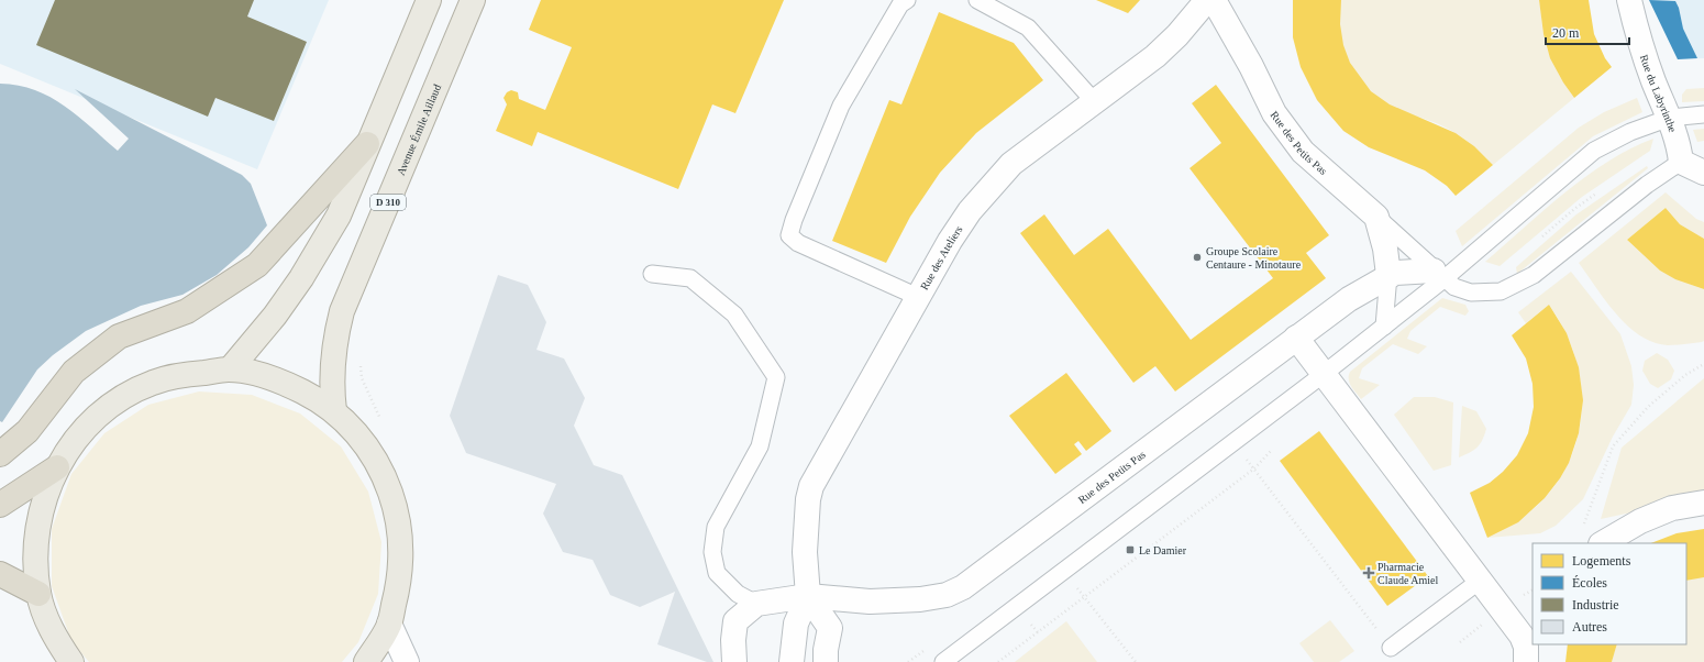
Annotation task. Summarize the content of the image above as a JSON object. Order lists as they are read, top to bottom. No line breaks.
{"streets":{"main road":["Avenue Émile Aillaud","D 310"],"street":["Rue du Labyrinthe","Rue des Petits Pas","Rue des Ateliers"]},"crossings":[["Rue des Petits Pas","Rue des Ateliers"]],"places":{"other":["Groupe Scolaire Centaure - Minotaure"],"transit":["Le Damier"],"health":["Pharmacie Claude Amiel"]},"legend":["Logements","Écoles","Industrie","Autres"],"scale_bar":"20 m"}
